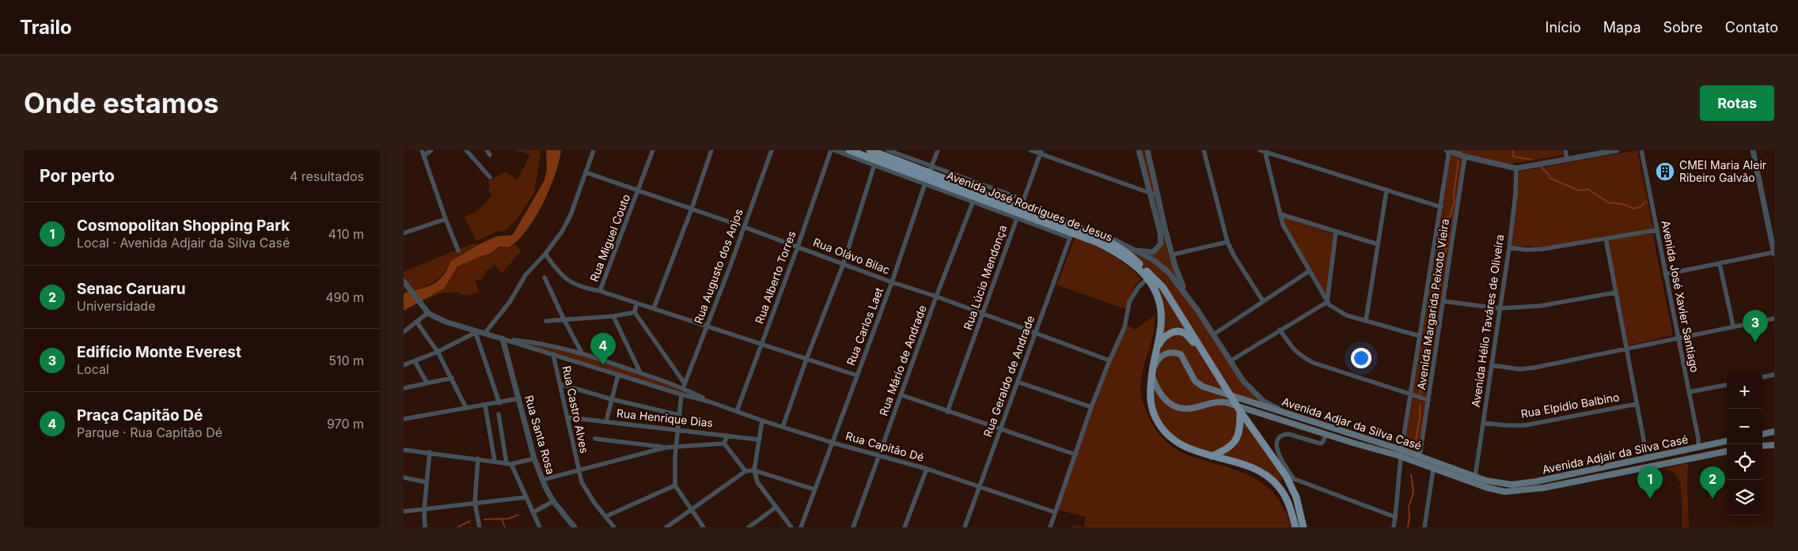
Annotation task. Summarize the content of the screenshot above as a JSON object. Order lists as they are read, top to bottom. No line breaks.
{"streets":{"main road":["Avenida José Rodrigues de Jesus","Avenida Adjar da Silva Casé","Avenida Adjair da Silva Casé"],"street":["Rua Miguel Couto","Rua Olávo Bilac","Rua Augusto dos Anjos","Rua Alberto Torres","Rua Lúcio Mendonça","Avenida José Xavier Santiago","Avenida Margarida Peixoto Vieira","Avenida Hélio Taváres de Oliveira","Rua Carlos Laet","Rua Mário de Andrade","Rua Geraldo de Andrade","Rua Elpídio Balbino","Rua Castro Alves","Rua Henrique Dias","Rua Santa Rosa","Rua Capitão Dé"]},"crossings":[["Avenida José Rodrigues de Jesus","Rua Lúcio Mendonça"],["Avenida José Rodrigues de Jesus","Rua Carlos Laet"],["Avenida José Rodrigues de Jesus","Rua Mário de Andrade"],["Avenida José Rodrigues de Jesus","Rua Geraldo de Andrade"],["Avenida José Rodrigues de Jesus","Avenida Adjar da Silva Casé"],["Rua Miguel Couto","Rua Olávo Bilac"],["Rua Olávo Bilac","Rua Augusto dos Anjos"],["Rua Olávo Bilac","Rua Alberto Torres"],["Rua Olávo Bilac","Rua Lúcio Mendonça"],["Rua Olávo Bilac","Rua Carlos Laet"],["Rua Olávo Bilac","Rua Mário de Andrade"],["Rua Olávo Bilac","Rua Geraldo de Andrade"],["Rua Augusto dos Anjos","Rua Capitão Dé"],["Rua Alberto Torres","Rua Capitão Dé"],["Avenida José Xavier Santiago","Avenida Adjair da Silva Casé"],["Avenida Margarida Peixoto Vieira","Avenida Adjar da Silva Casé"],["Avenida Hélio Taváres de Oliveira","Rua Elpídio Balbino"],["Avenida Hélio Taváres de Oliveira","Avenida Adjar da Silva Casé"],["Rua Carlos Laet","Rua Capitão Dé"],["Rua Mário de Andrade","Rua Capitão Dé"],["Rua Geraldo de Andrade","Rua Capitão Dé"],["Rua Castro Alves","Rua Henrique Dias"],["Rua Castro Alves","Rua Capitão Dé"],["Avenida Adjar da Silva Casé","Avenida Adjair da Silva Casé"],["Rua Santa Rosa","Rua Capitão Dé"]],"places":{"building":["CMEI Maria Aleir Ribeiro Galvão"]},"page":{"header":"Trailo","nav":["Início","Mapa","Sobre","Contato"],"buttons":"Rotas","title":"Onde estamos","heading":["Por perto","4 resultados"],"list":[{"mark":"1","name":"Cosmopolitan Shopping Park","note":"Local · Avenida Adjair da Silva Casé","value":"410 m"},{"mark":"2","name":"Senac Caruaru","note":"Universidade","value":"490 m"},{"mark":"3","name":"Edifício Monte Everest","note":"Local","value":"510 m"},{"mark":"4","name":"Praça Capitão Dé","note":"Parque · Rua Capitão Dé","value":"970 m"}],"pins":["3","4","1","2"],"map_buttons":["+","−"]}}
